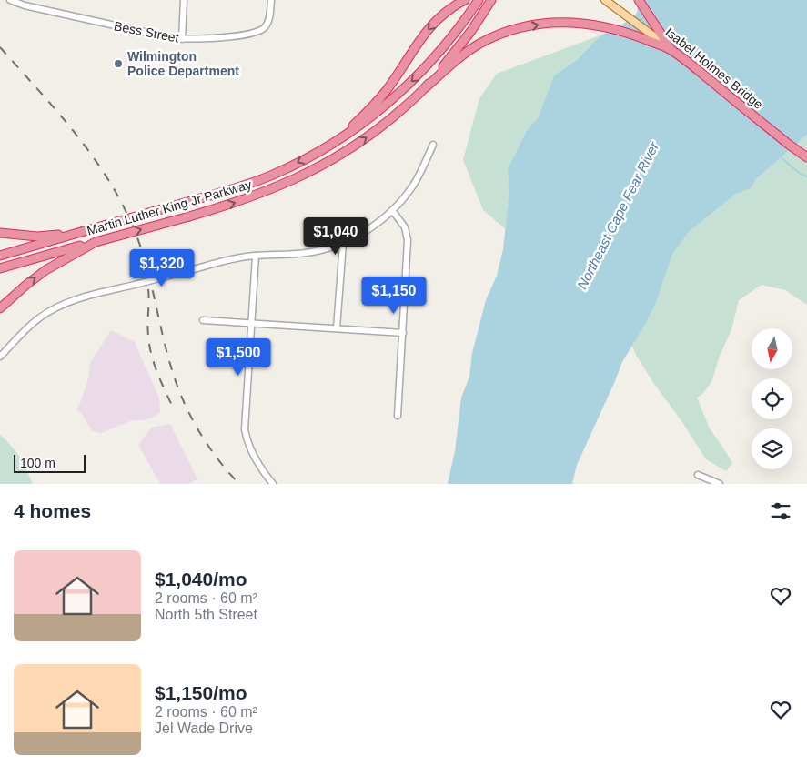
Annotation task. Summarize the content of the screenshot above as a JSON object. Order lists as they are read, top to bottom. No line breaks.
{"streets":{"highway":["Isabel Holmes Bridge","Martin Luther King Jr Parkway"],"street":["Bess Street"]},"water":["Northeast Cape Fear River"],"places":["Wilmington Police Department"],"scale_bar":"100 m","north":"bottom","page":{"price":["$1,040","$1,320","$1,150","$1,500"],"scale":"100 m","heading":"4 homes","list":[{"name":"$1,040/mo","note":"2 rooms · 60 m² · North 5th Street"},{"name":"$1,150/mo","note":"2 rooms · 60 m² · Jel Wade Drive"}]}}
